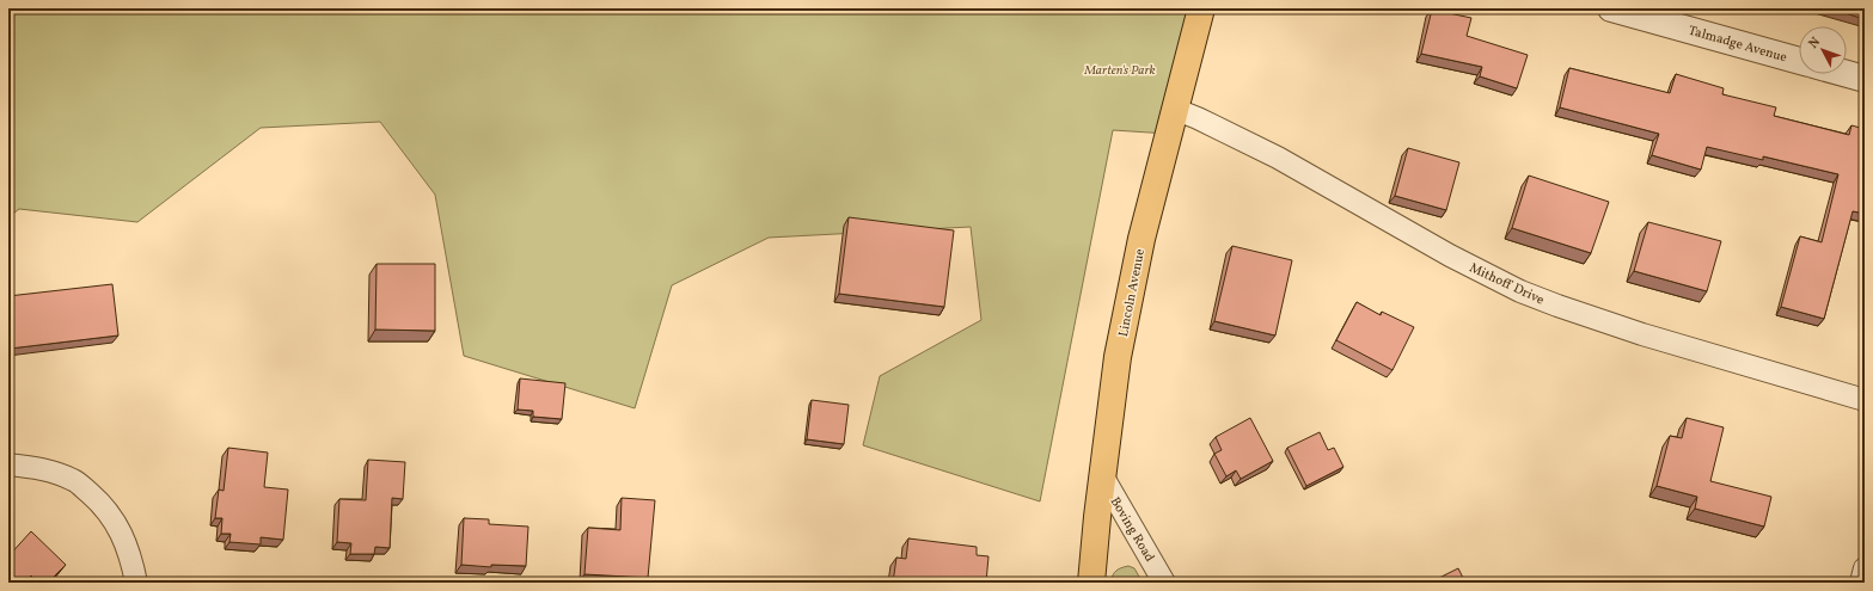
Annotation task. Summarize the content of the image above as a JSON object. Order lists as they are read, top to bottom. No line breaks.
{"streets":{"main road":["Lincoln Avenue"],"street":["Talmadge Avenue","Mithoff Drive","Boving Road"]},"crossings":[["Mithoff Drive","Lincoln Avenue"],["Lincoln Avenue","Boving Road"]],"parks":["Marten's Park"],"north":"top left"}
